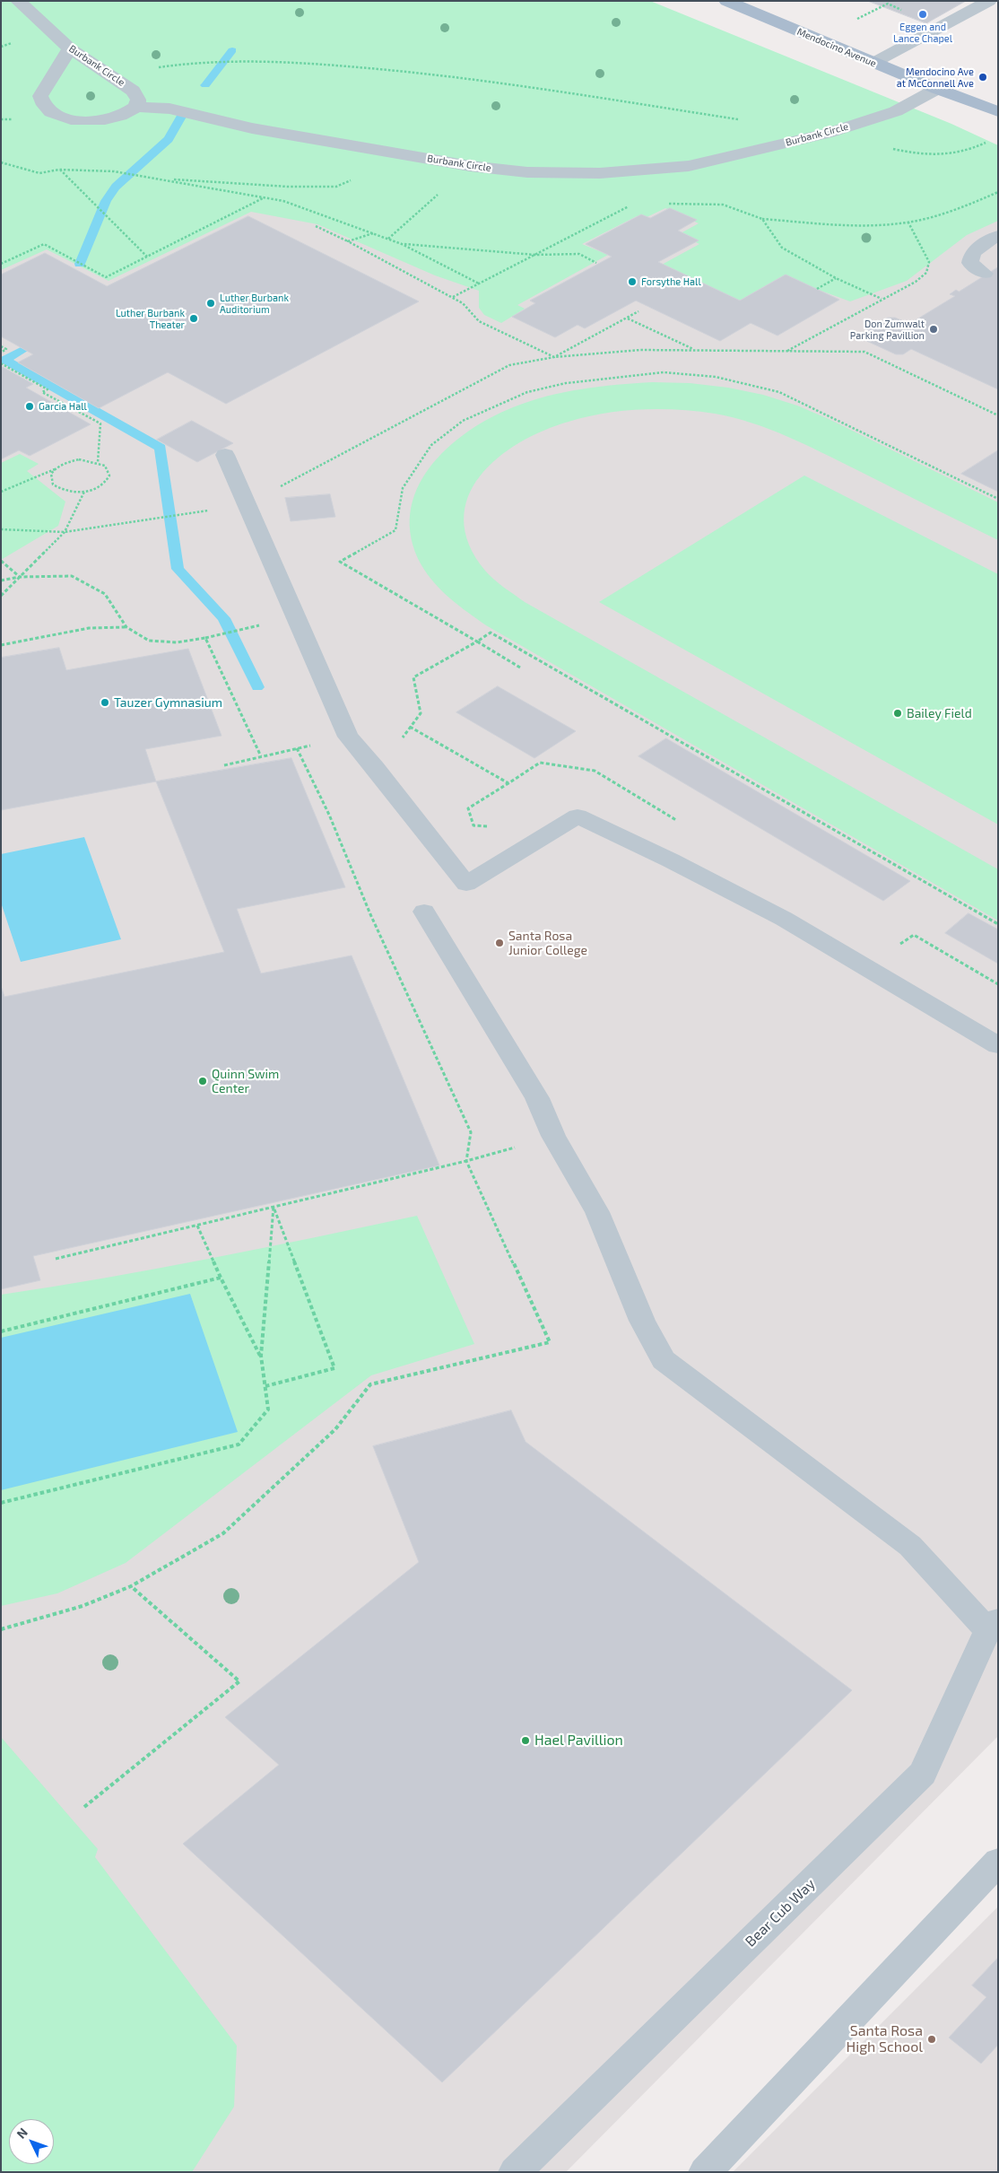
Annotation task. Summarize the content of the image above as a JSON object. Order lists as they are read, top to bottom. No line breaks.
{"streets":{"main road":["Mendocino Avenue"],"lane":["Burbank Circle","Bear Cub Way"]},"crossings":[["Mendocino Avenue","Burbank Circle"]],"places":["Eggen and Lance Chapel","Mendocino Ave at McConnell Ave","Forsythe Hall","Luther Burbank Auditorium","Luther Burbank Theater","Don Zumwalt Parking Pavillion","Garcia Hall","Tauzer Gymnasium","Bailey Field","Santa Rosa Junior College","Quinn Swim Center","Hael Pavillion","Santa Rosa High School"],"north":"top left"}
